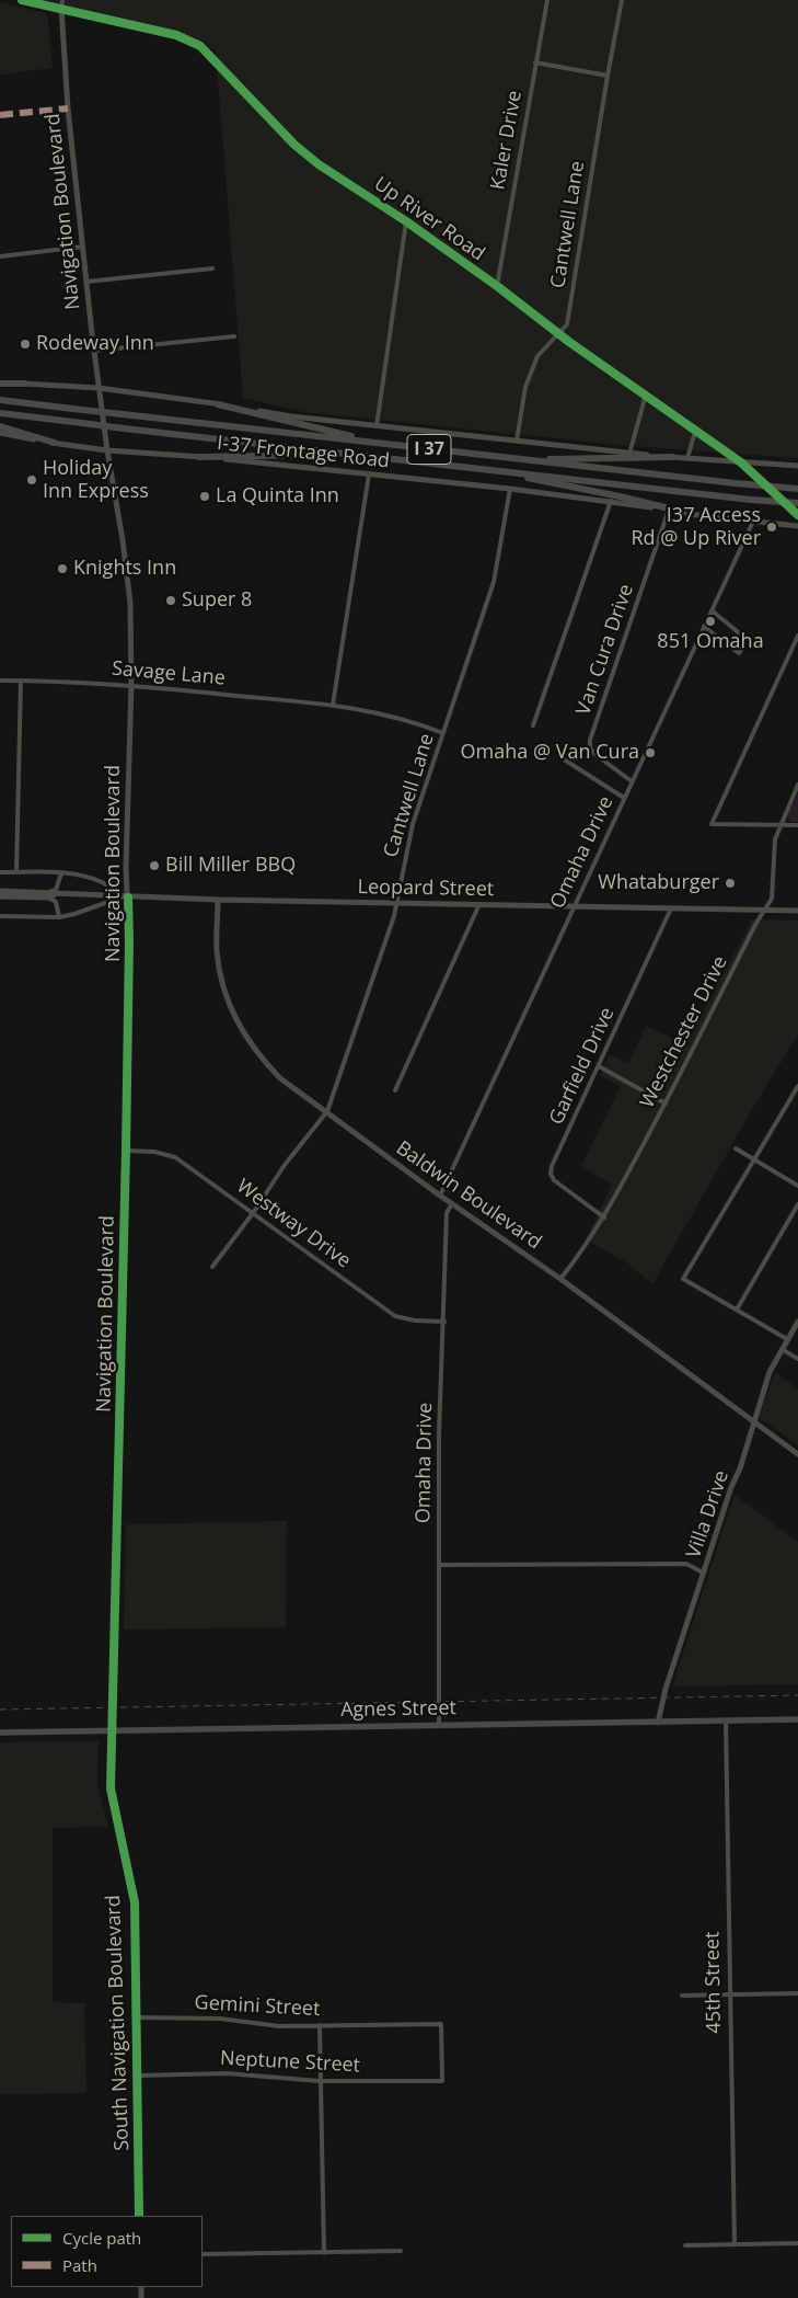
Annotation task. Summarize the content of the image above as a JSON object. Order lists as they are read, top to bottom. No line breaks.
{"streets":{"highway":["I 37"],"main road":["Navigation Boulevard","Up River Road","I-37 Frontage Road","Leopard Street","Baldwin Boulevard","Villa Drive","Agnes Street","South Navigation Boulevard"],"street":["Kaler Drive","Cantwell Lane","Van Cura Drive","Savage Lane","Omaha Drive","Westchester Drive","Garfield Drive","Westway Drive","45th Street","Gemini Street","Neptune Street"]},"crossings":[["Kaler Drive","Up River Road"],["Navigation Boulevard","Up River Road"],["Navigation Boulevard","I-37 Frontage Road"],["Navigation Boulevard","Savage Lane"],["Navigation Boulevard","Leopard Street"],["Navigation Boulevard","Westway Drive"],["Navigation Boulevard","Agnes Street"],["Navigation Boulevard","South Navigation Boulevard"],["Up River Road","Cantwell Lane"],["Up River Road","I-37 Frontage Road"],["Cantwell Lane","I-37 Frontage Road"],["Cantwell Lane","Savage Lane"],["Cantwell Lane","Leopard Street"],["Cantwell Lane","Baldwin Boulevard"],["Cantwell Lane","Westway Drive"],["I-37 Frontage Road","Van Cura Drive"],["I-37 Frontage Road","Omaha Drive"],["Van Cura Drive","Omaha Drive"],["Omaha Drive","Leopard Street"],["Omaha Drive","Baldwin Boulevard"],["Omaha Drive","Westway Drive"],["Omaha Drive","Agnes Street"],["Leopard Street","Westchester Drive"],["Leopard Street","Garfield Drive"],["Leopard Street","Baldwin Boulevard"],["Westchester Drive","Garfield Drive"],["Westchester Drive","Baldwin Boulevard"],["Baldwin Boulevard","Villa Drive"],["Villa Drive","Agnes Street"],["Agnes Street","45th Street"],["Agnes Street","South Navigation Boulevard"],["Gemini Street","South Navigation Boulevard"],["Gemini Street","Neptune Street"],["South Navigation Boulevard","Neptune Street"]],"places":["Rodeway Inn","Holiday Inn Express","La Quinta Inn","I37 Access Rd @ Up River","Knights Inn","Super 8","851 Omaha","Omaha @ Van Cura","Bill Miller BBQ","Whataburger"],"legend":["Cycle path","Path"]}
